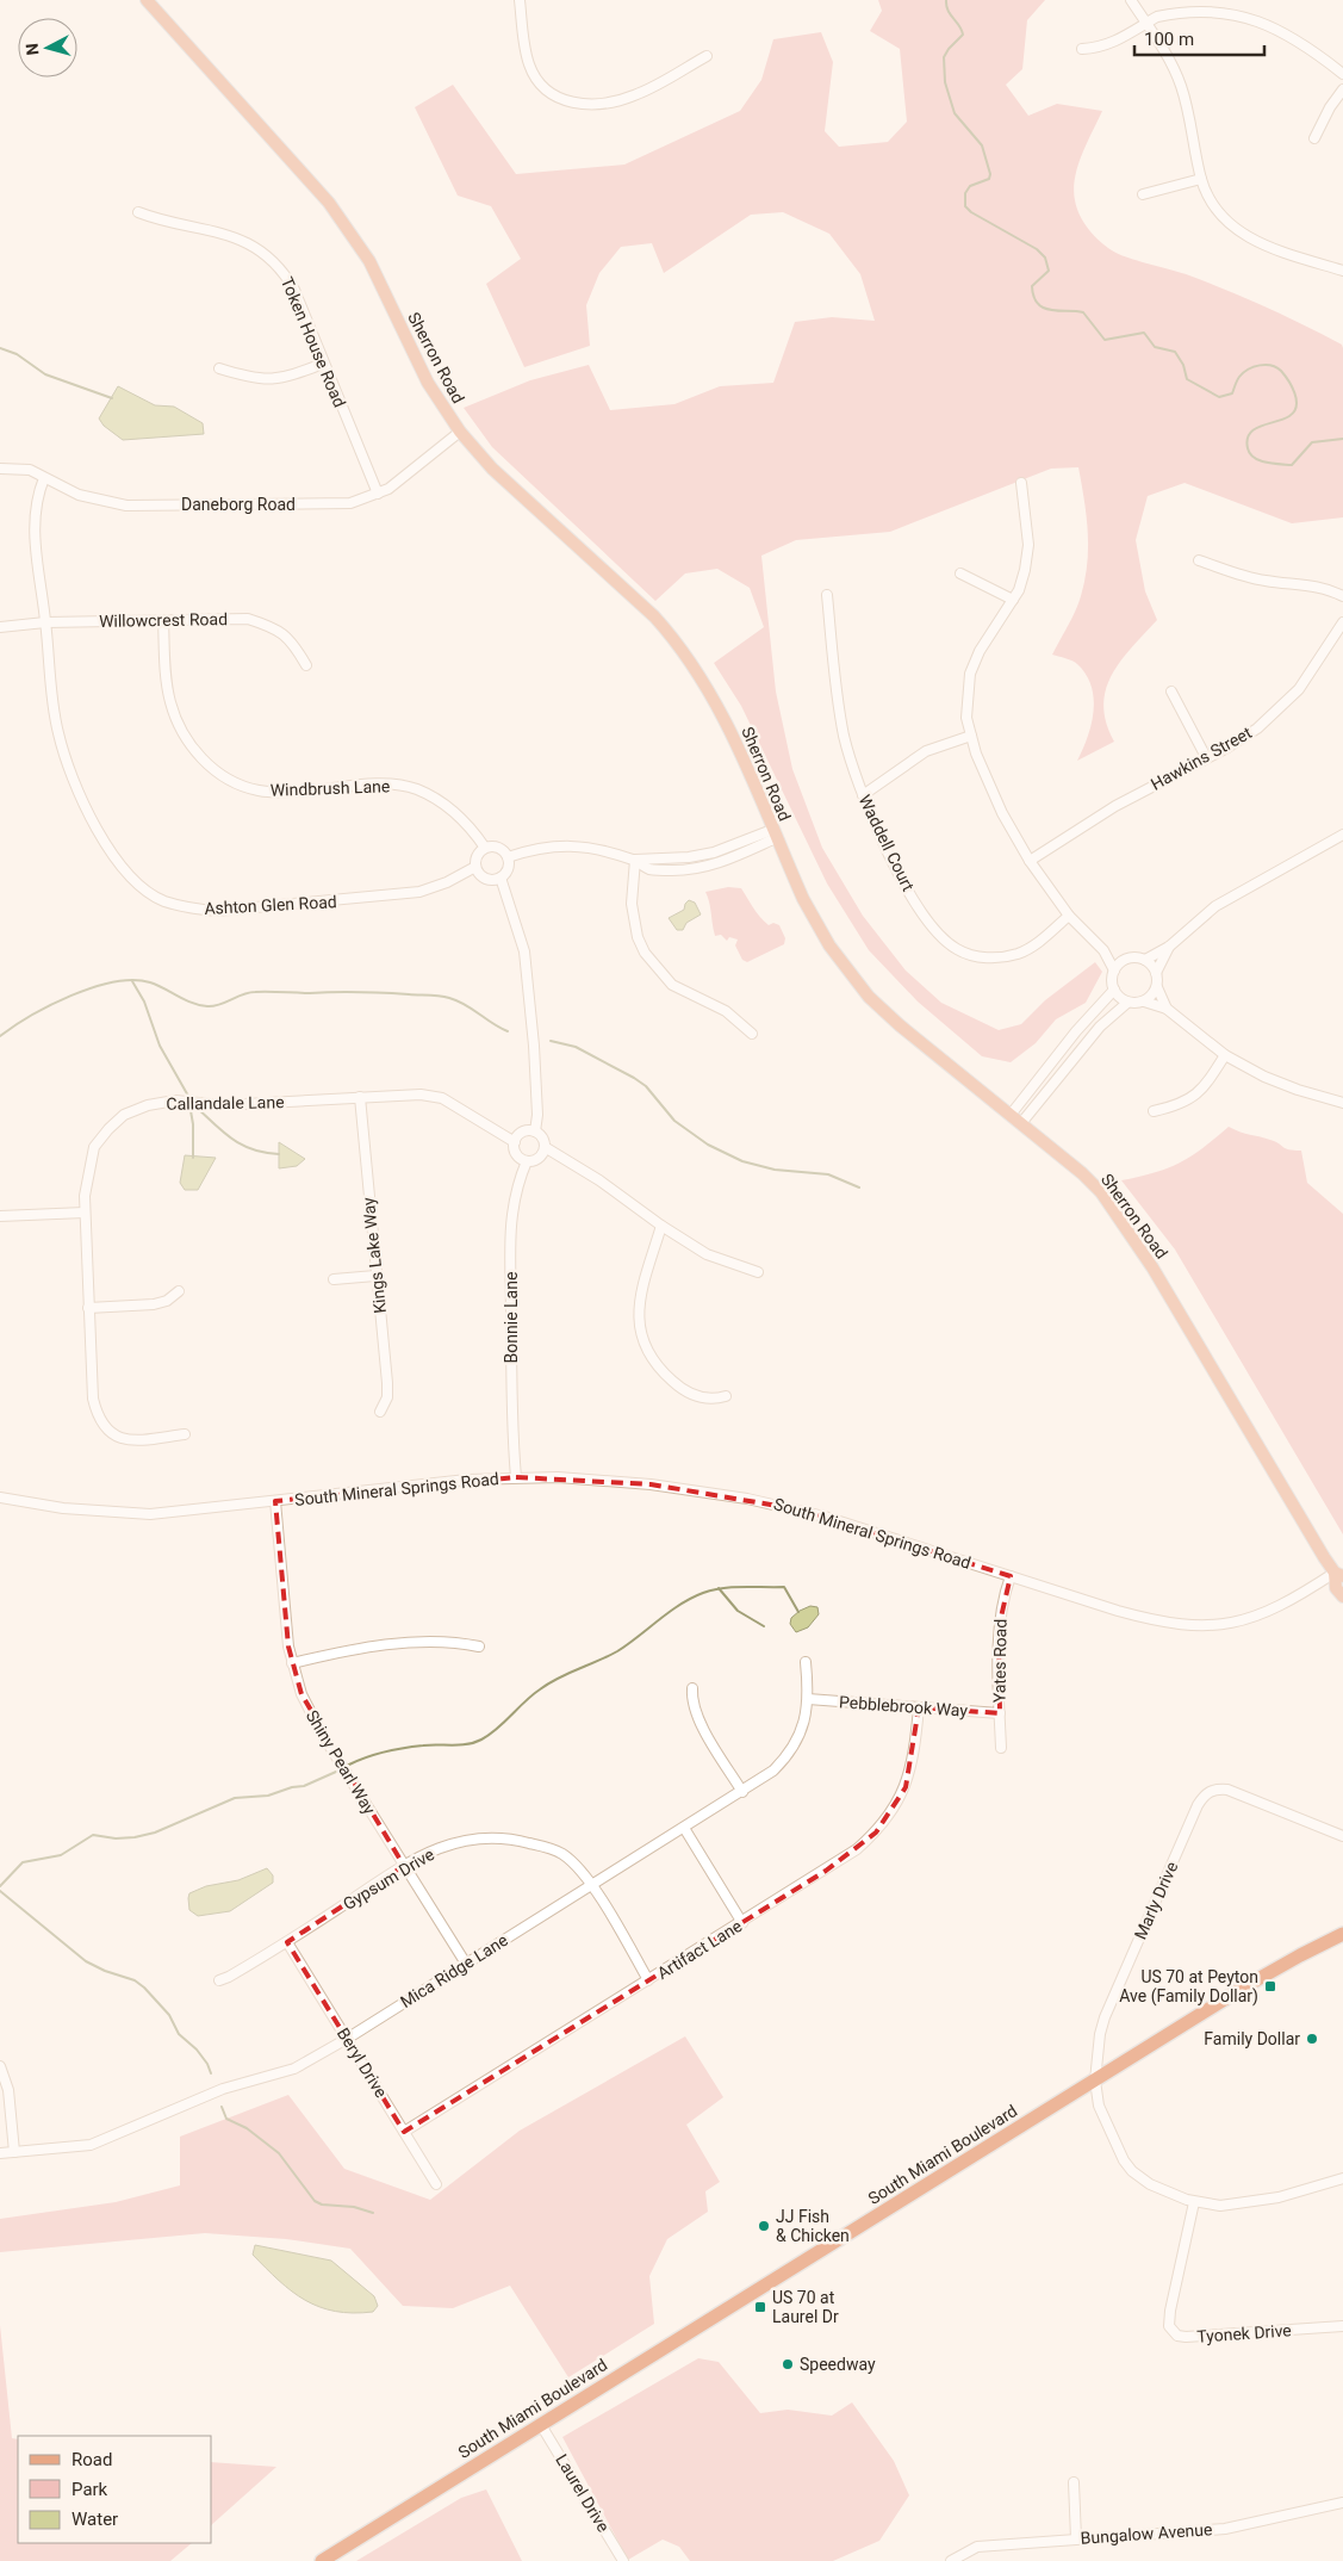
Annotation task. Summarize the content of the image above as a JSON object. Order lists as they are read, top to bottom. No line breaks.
{"streets":{"highway":["South Miami Boulevard"],"main road":["Sherron Road"],"street":["Token House Road","Daneborg Road","Willowcrest Road","Hawkins Street","Windbrush Lane","Waddell Court","Ashton Glen Road","Callandale Lane","Kings Lake Way","Bonnie Lane","South Mineral Springs Road","Yates Road","Pebblebrook Way","Shiny Pearl Way","Gypsum Drive","Marly Drive","Artifact Lane","Mica Ridge Lane","Beryl Drive","Tyonek Drive","Laurel Drive","Bungalow Avenue"]},"crossings":[["Token House Road","Daneborg Road"],["Sherron Road","Daneborg Road"],["Sherron Road","South Mineral Springs Road"],["Daneborg Road","Ashton Glen Road"],["Willowcrest Road","Windbrush Lane"],["Willowcrest Road","Ashton Glen Road"],["Windbrush Lane","Ashton Glen Road"],["Callandale Lane","Kings Lake Way"],["Callandale Lane","Bonnie Lane"],["Bonnie Lane","South Mineral Springs Road"],["South Mineral Springs Road","Yates Road"],["South Mineral Springs Road","Shiny Pearl Way"],["Yates Road","Pebblebrook Way"],["Pebblebrook Way","Artifact Lane"],["Pebblebrook Way","Mica Ridge Lane"],["Shiny Pearl Way","Gypsum Drive"],["Shiny Pearl Way","Mica Ridge Lane"],["Gypsum Drive","Artifact Lane"],["Gypsum Drive","Mica Ridge Lane"],["Gypsum Drive","Beryl Drive"],["Marly Drive","South Miami Boulevard"],["Marly Drive","Tyonek Drive"],["Artifact Lane","Beryl Drive"],["Mica Ridge Lane","Beryl Drive"],["South Miami Boulevard","Laurel Drive"]],"places":{"transit":["US 70 at Peyton Ave (Family Dollar)","US 70 at Laurel Dr"],"other":["Family Dollar","JJ Fish & Chicken","Speedway"]},"legend":["Road","Park","Water"],"scale_bar":"100 m","north":"left"}
